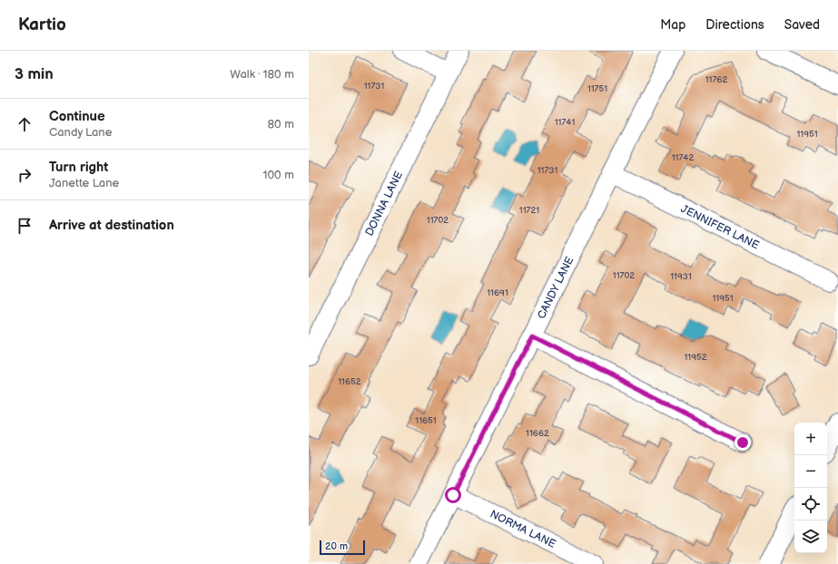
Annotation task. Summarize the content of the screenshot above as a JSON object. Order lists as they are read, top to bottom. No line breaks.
{"streets":{"street":["DONNA LANE","JENNIFER LANE","CANDY LANE","NORMA LANE"]},"crossings":[["JENNIFER LANE","CANDY LANE"],["CANDY LANE","NORMA LANE"]],"house_numbers":["11762","11731","11751","11741","11951","11742","11731","11721","11702","11702","11931","11691","11951","11952","11652","11651","11662"],"scale_bar":"20 m","page":{"header":"Kartio","nav":["Map","Directions","Saved"],"heading":["3 min","Walk · 180 m"],"list":[["Continue","Candy Lane","80 m"],["Turn right","Janette Lane","100 m"],"Arrive at destination"],"map_buttons":["+","−"],"scale":"20 m"}}
